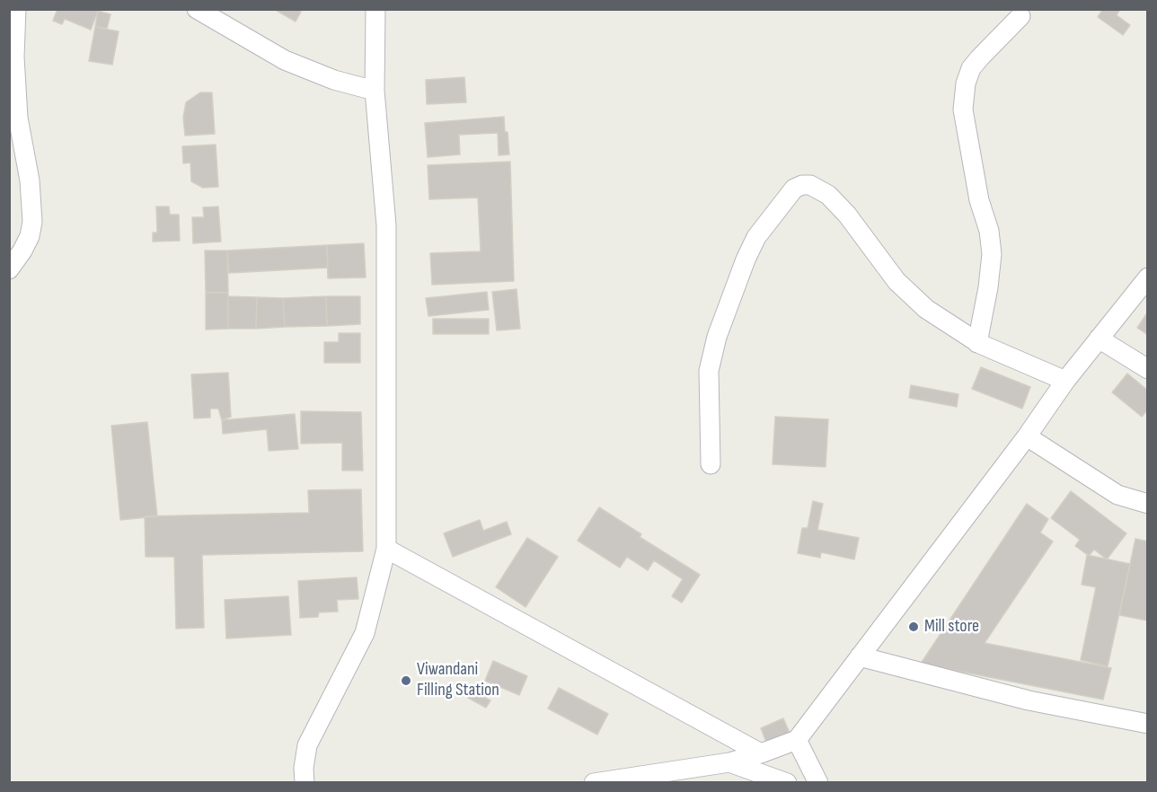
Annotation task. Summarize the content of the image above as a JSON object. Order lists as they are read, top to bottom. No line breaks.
{"places":["Mill store","Viwandani Filling Station"]}
